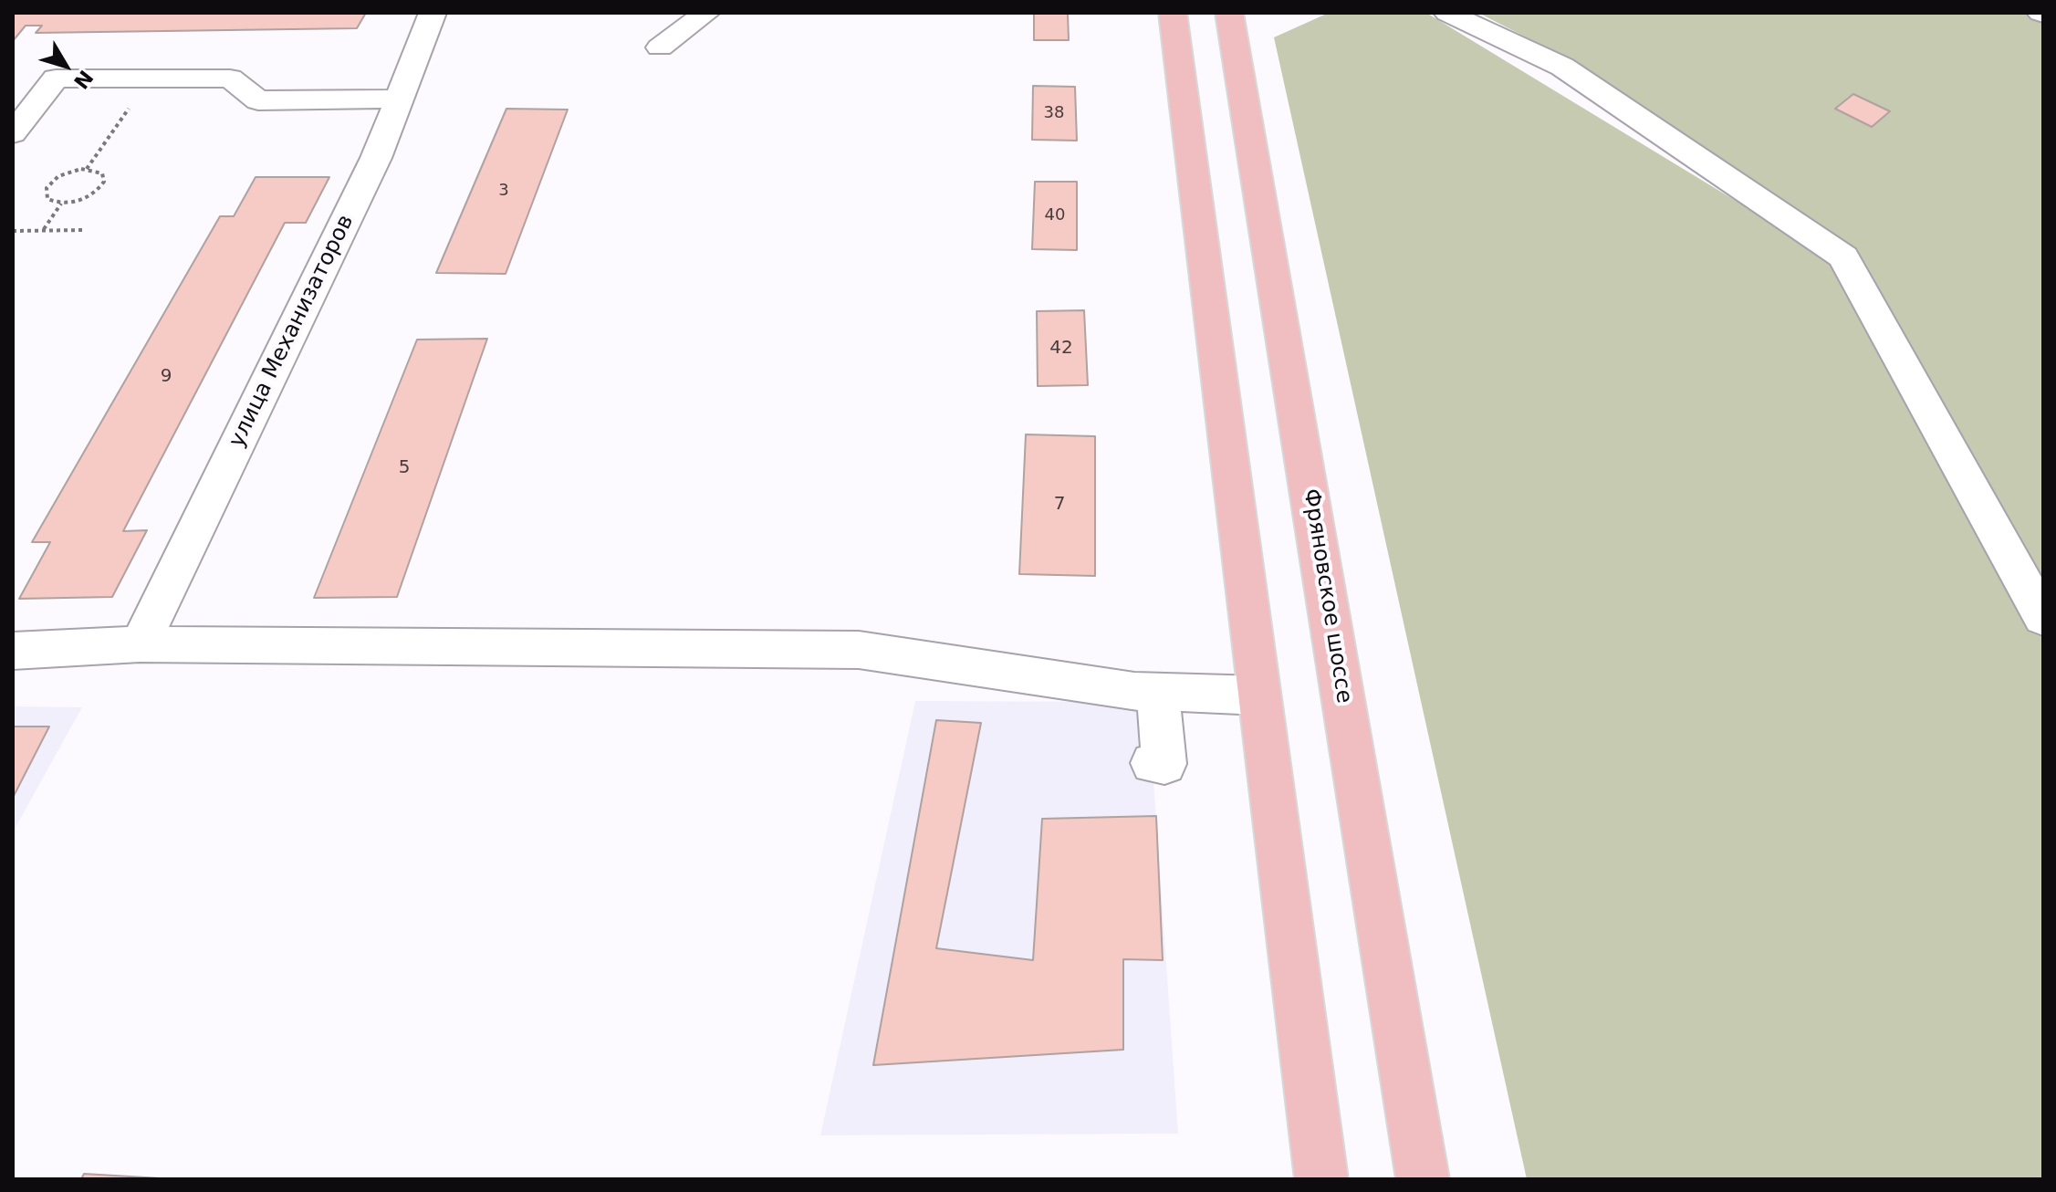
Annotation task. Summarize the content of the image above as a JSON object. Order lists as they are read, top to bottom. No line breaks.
{"streets":{"main road":["Фряновское шоссе"],"street":["улица Механизаторов"]},"house_numbers":["38","3","40","42","9","5","7"],"north":"bottom right"}
